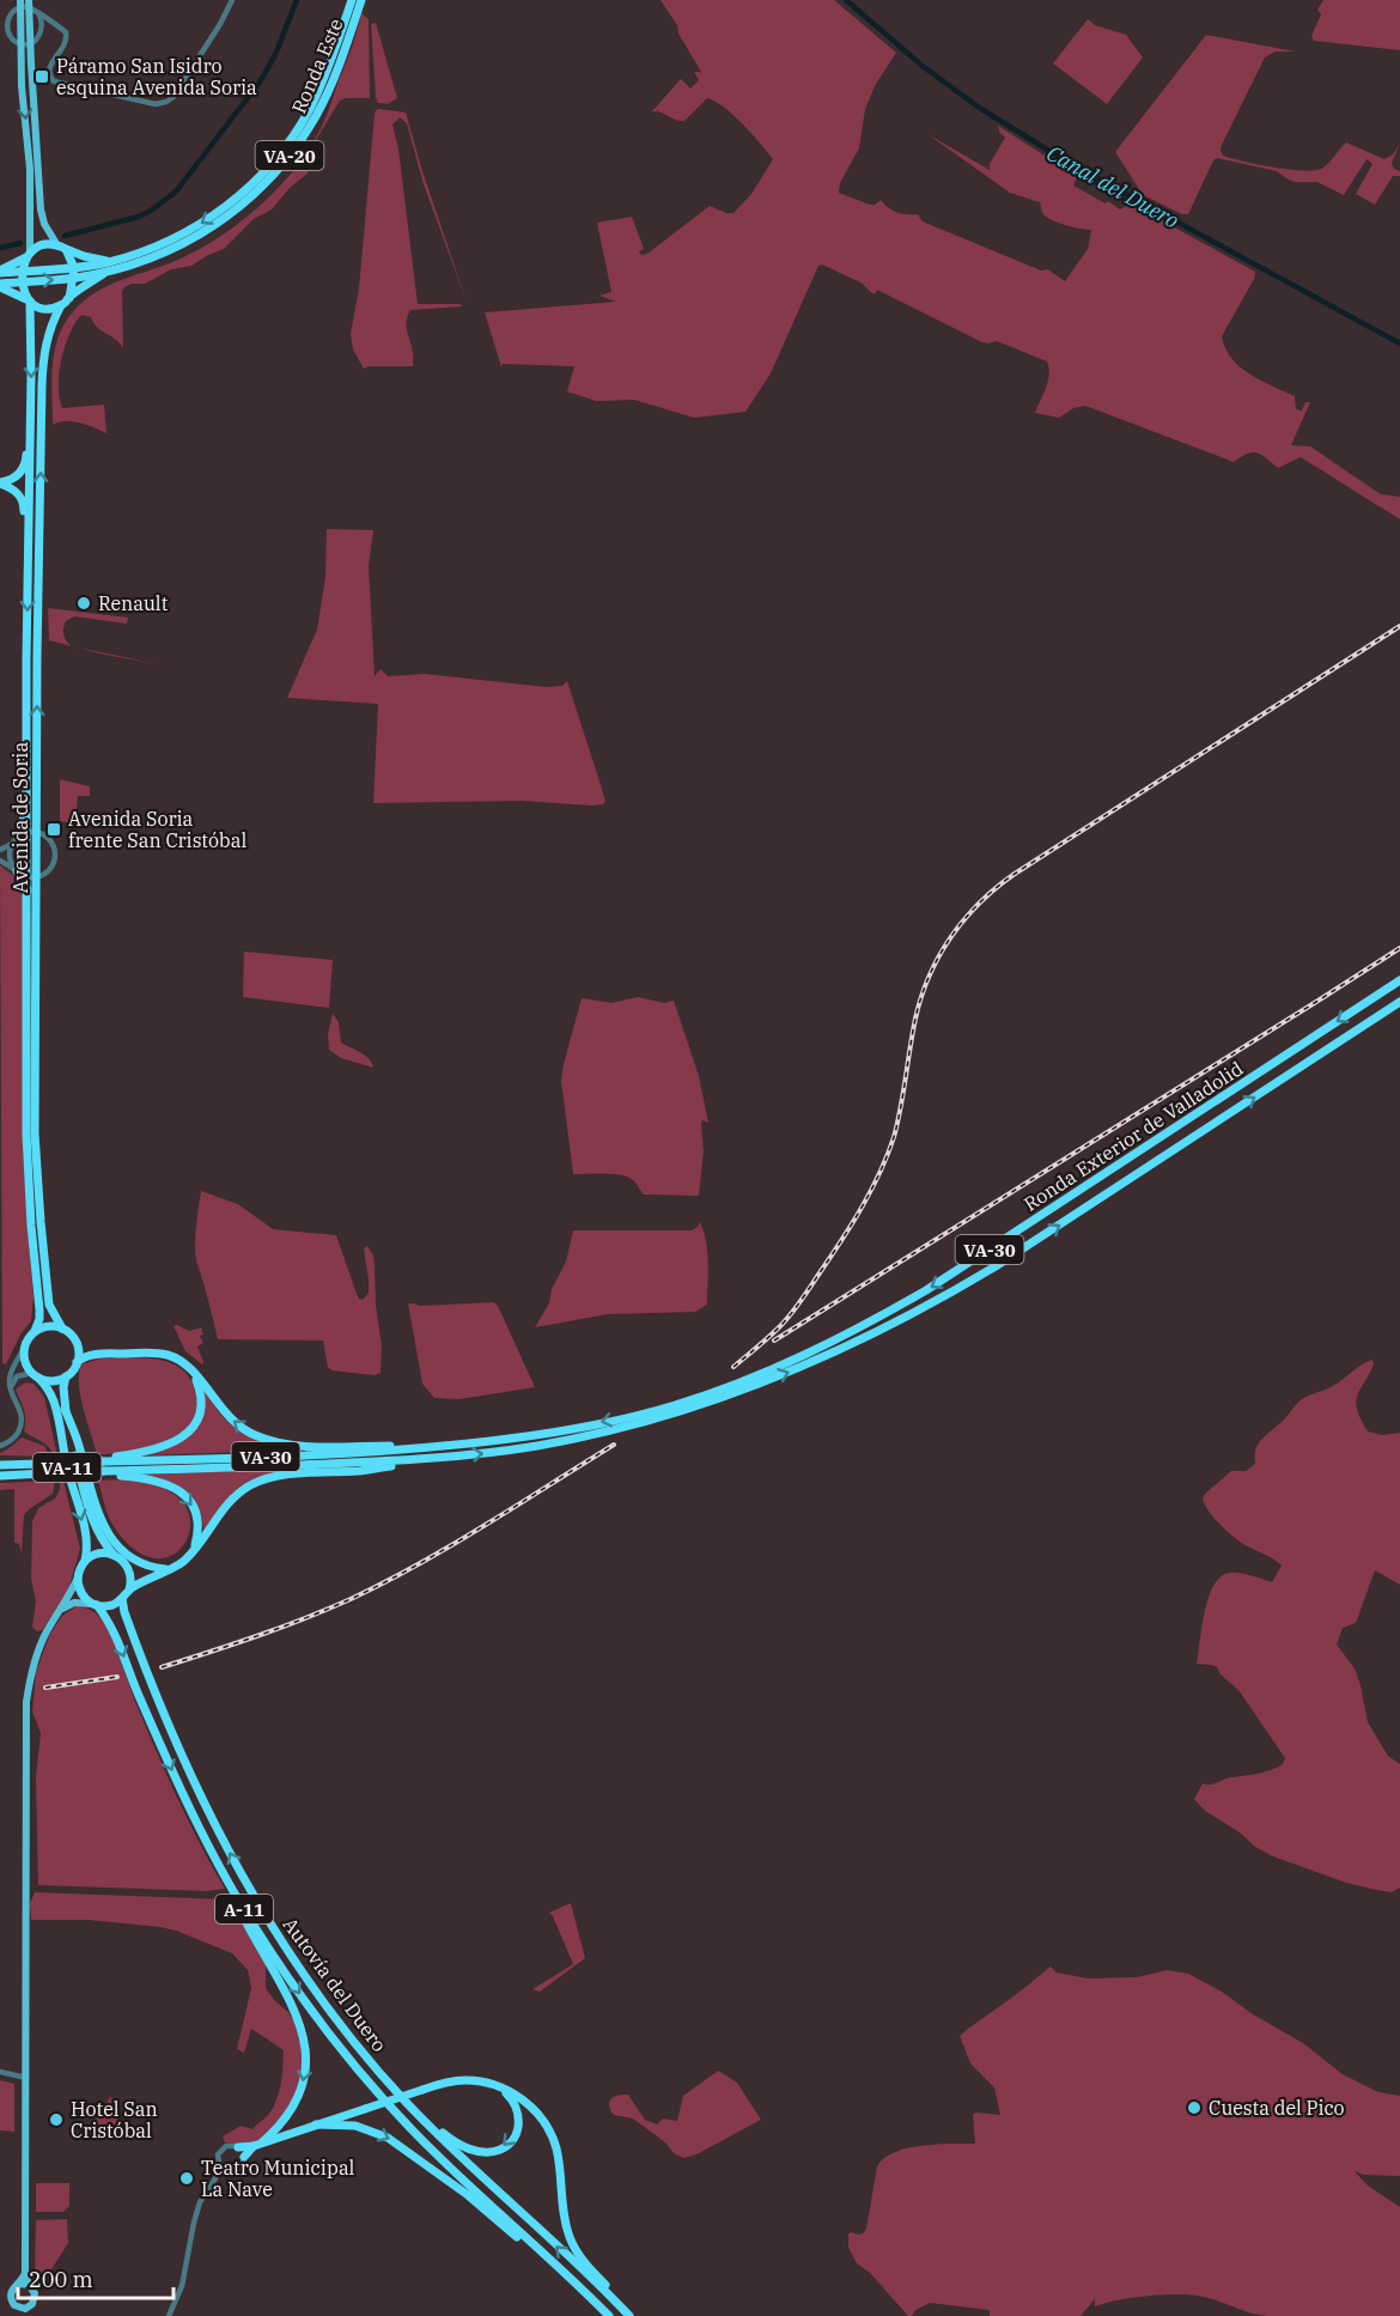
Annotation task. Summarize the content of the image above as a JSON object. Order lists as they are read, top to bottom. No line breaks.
{"streets":{"highway":["Ronda Este","VA-20","Avenida de Soria","Ronda Exterior de Valladolid","VA-30","VA-11","A-11","Autovía del Duero"]},"crossings":[["Ronda Este","Avenida de Soria"],["Avenida de Soria","VA-11"],["VA-11","Autovía del Duero"]],"water":["Canal del Duero"],"places":{"transit":["Páramo San Isidro esquina Avenida Soria","Avenida Soria frente San Cristóbal"],"other":["Renault","Cuesta del Pico","Hotel San Cristóbal","Teatro Municipal La Nave"]},"scale_bar":"200 m"}
